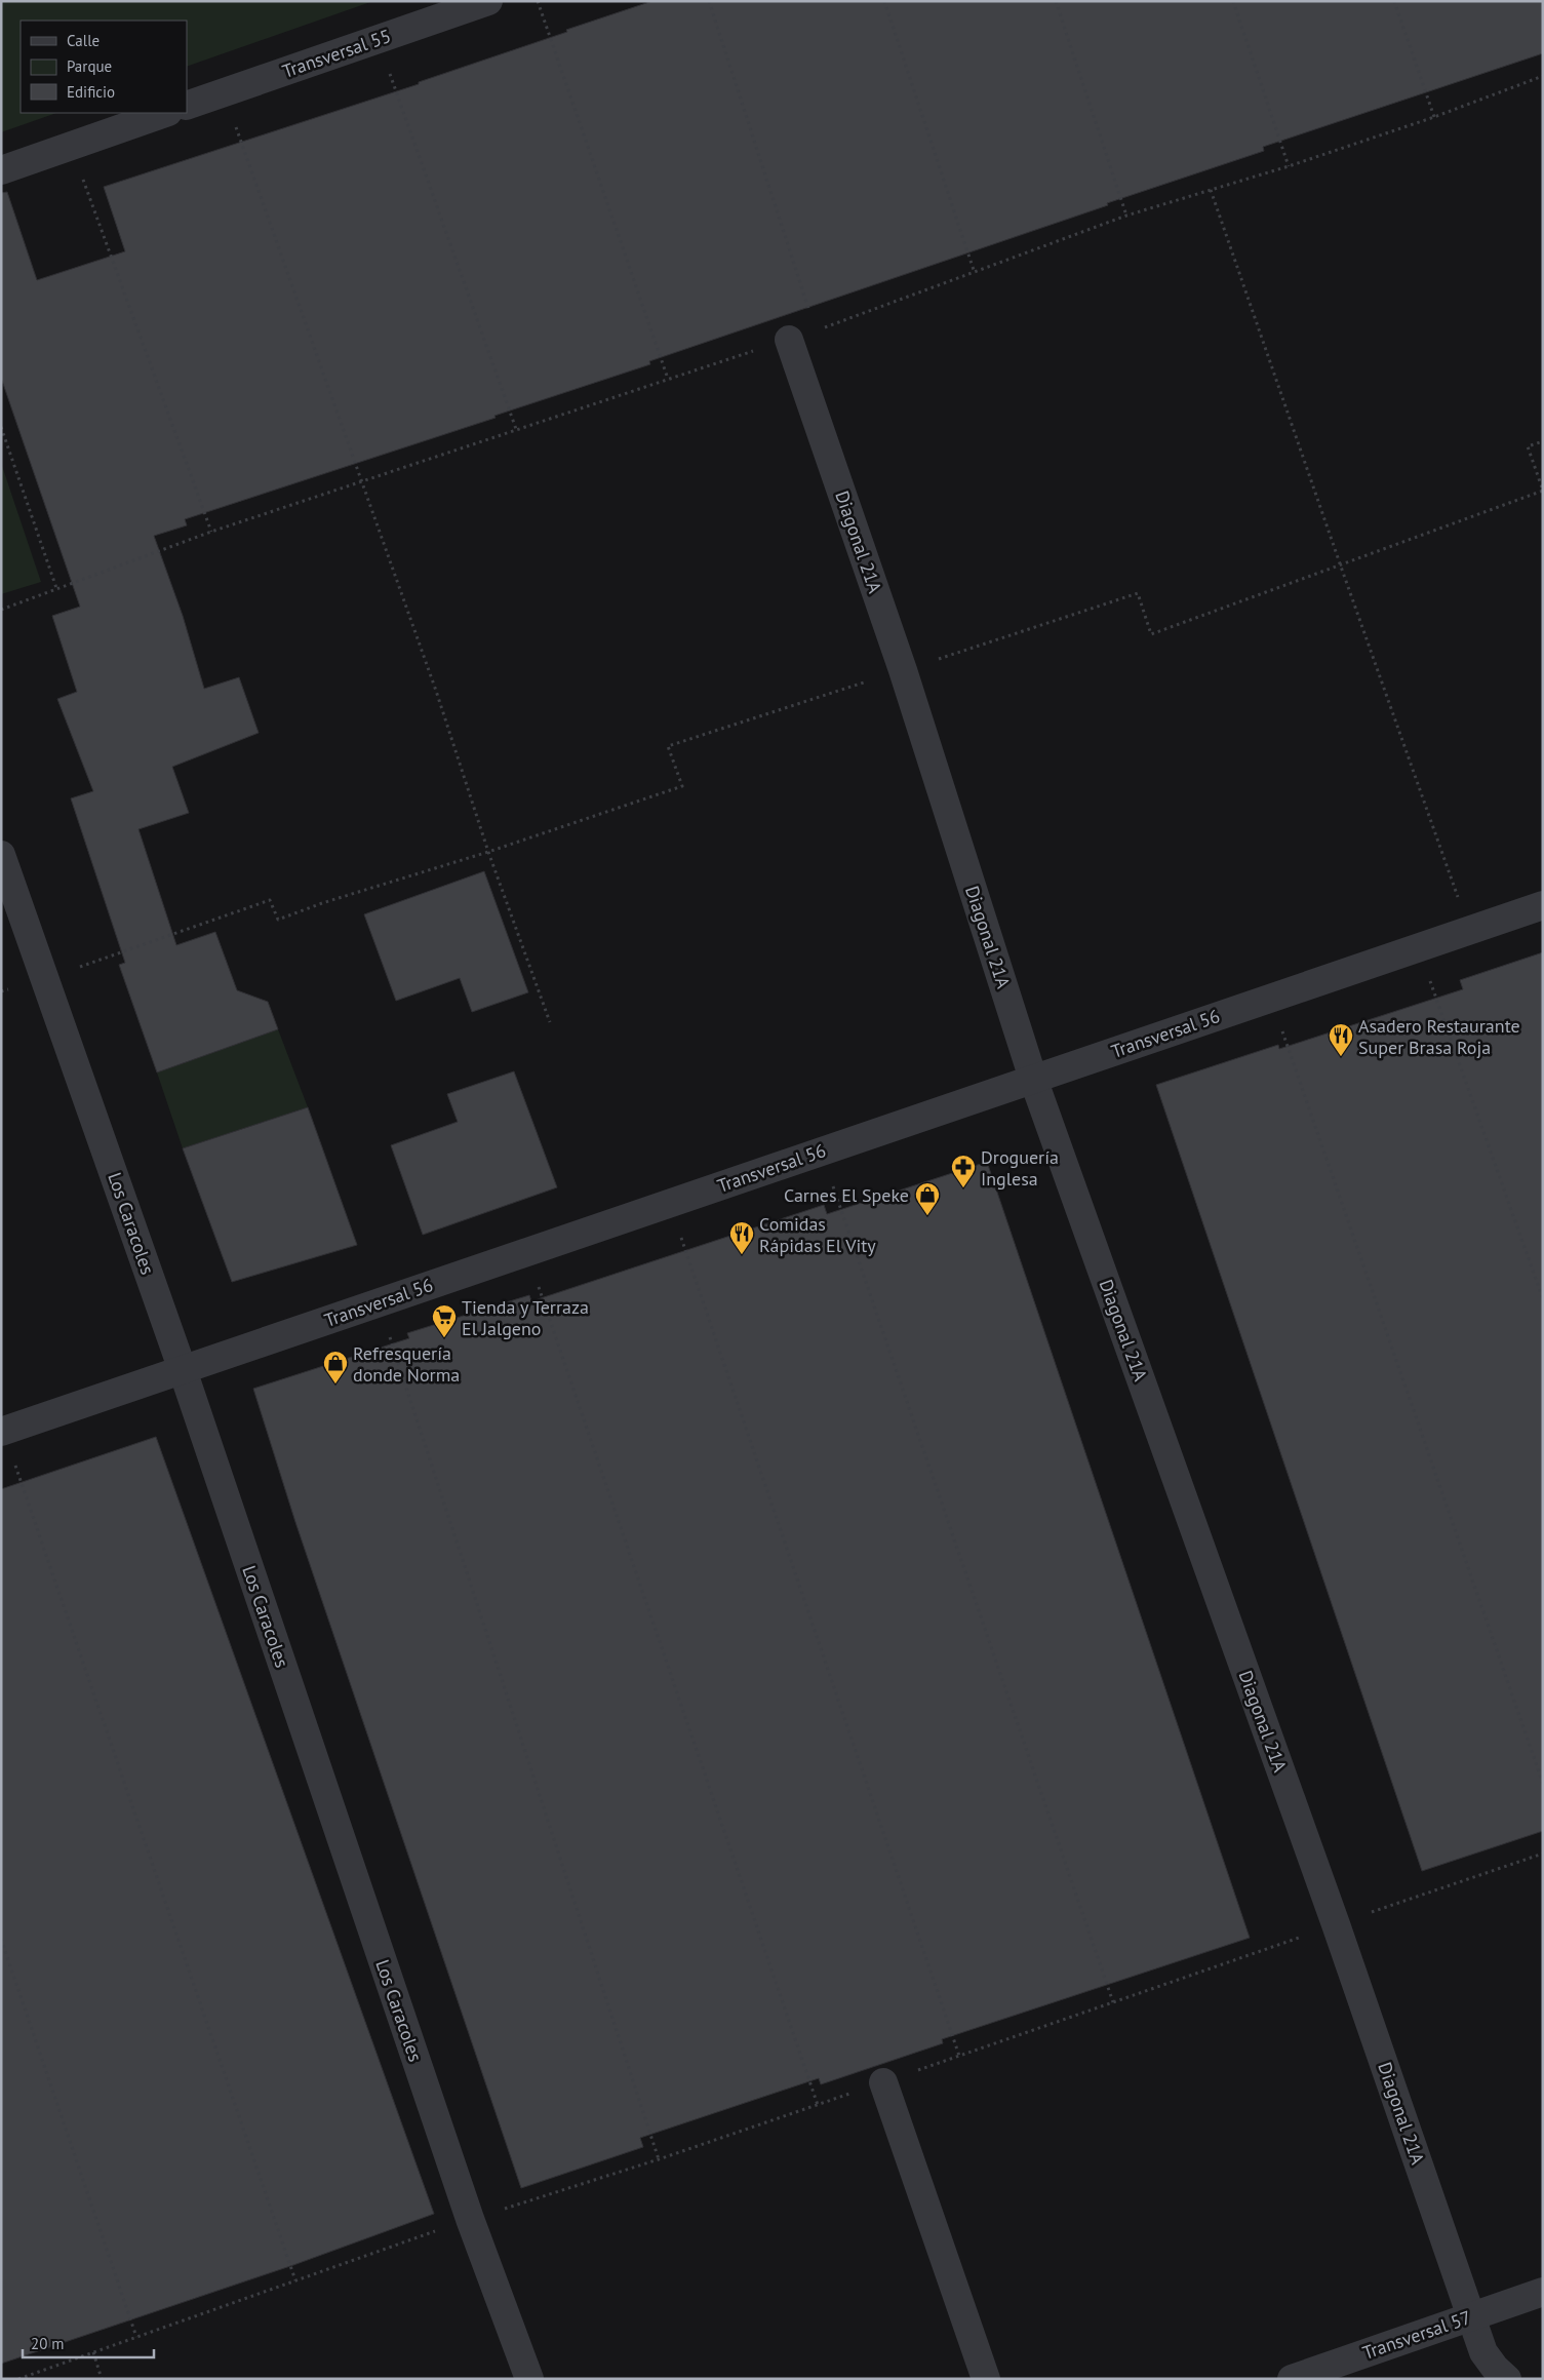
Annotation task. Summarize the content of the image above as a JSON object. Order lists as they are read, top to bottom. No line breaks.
{"streets":{"street":["Transversal 55","Diagonal 21A","Transversal 56","Los Caracoles","Transversal 57"]},"crossings":[["Diagonal 21A","Transversal 56"],["Diagonal 21A","Transversal 57"],["Transversal 56","Los Caracoles"]],"places":{"restaurant":["Asadero Restaurante Super Brasa Roja","Comidas Rápidas El Vity"],"pharmacy":["Droguería Inglesa"],"shop":["Carnes El Speke","Refresquería donde Norma"],"supermarket":["Tienda y Terraza El Jalgeno"]},"legend":["Calle","Parque","Edificio"],"scale_bar":"20 m"}
